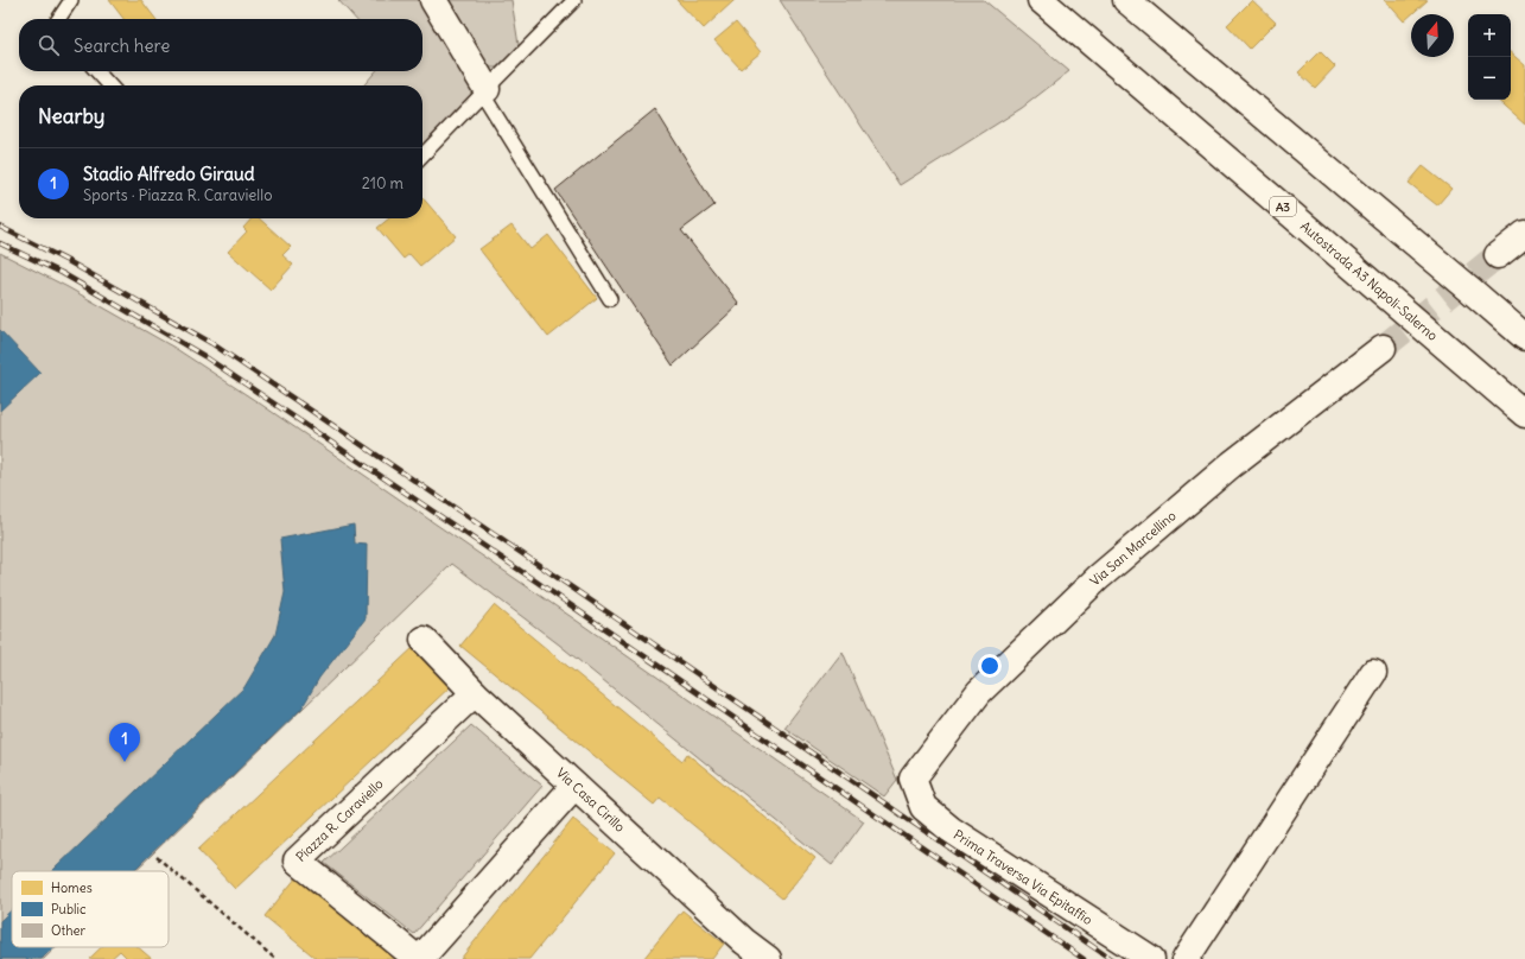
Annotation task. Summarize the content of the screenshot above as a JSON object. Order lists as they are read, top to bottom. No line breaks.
{"streets":{"main road":["A3","Autostrada A3 Napoli-Salerno","Via San Marcellino","Via Casa Cirillo","Piazza R. Caraviello","Prima Traversa Via Epitaffio"]},"crossings":[["Via San Marcellino","Prima Traversa Via Epitaffio"],["Via Casa Cirillo","Piazza R. Caraviello"]],"legend":["Homes","Public","Other"],"north":"top","page":{"map_buttons":["+","−"],"search":"Search here","heading":"Nearby","list":[{"mark":"1","name":"Stadio Alfredo Giraud","note":"Sports · Piazza R. Caraviello","value":"210 m"}],"pins":"1"}}
